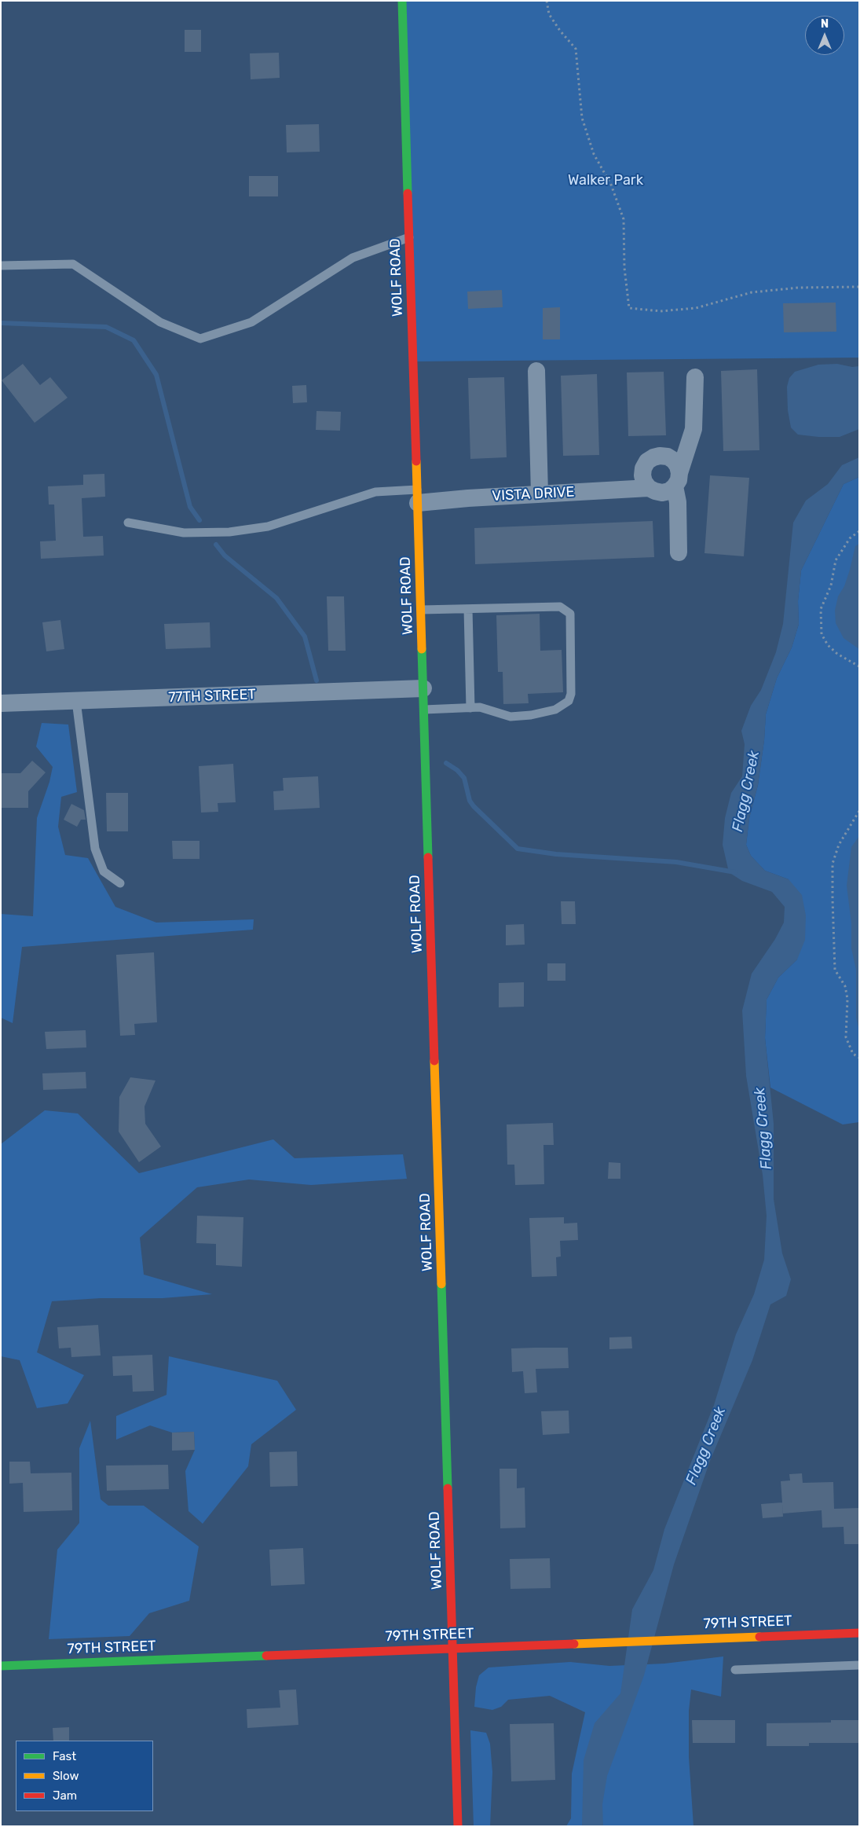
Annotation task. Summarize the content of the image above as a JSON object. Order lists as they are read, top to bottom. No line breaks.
{"streets":{"street":["WOLF ROAD","VISTA DRIVE","77TH STREET","79TH STREET"]},"crossings":[["WOLF ROAD","VISTA DRIVE"],["WOLF ROAD","77TH STREET"],["WOLF ROAD","79TH STREET"]],"water":["Flagg Creek"],"parks":["Walker Park"],"legend":["Fast","Slow","Jam"],"north":"top"}
